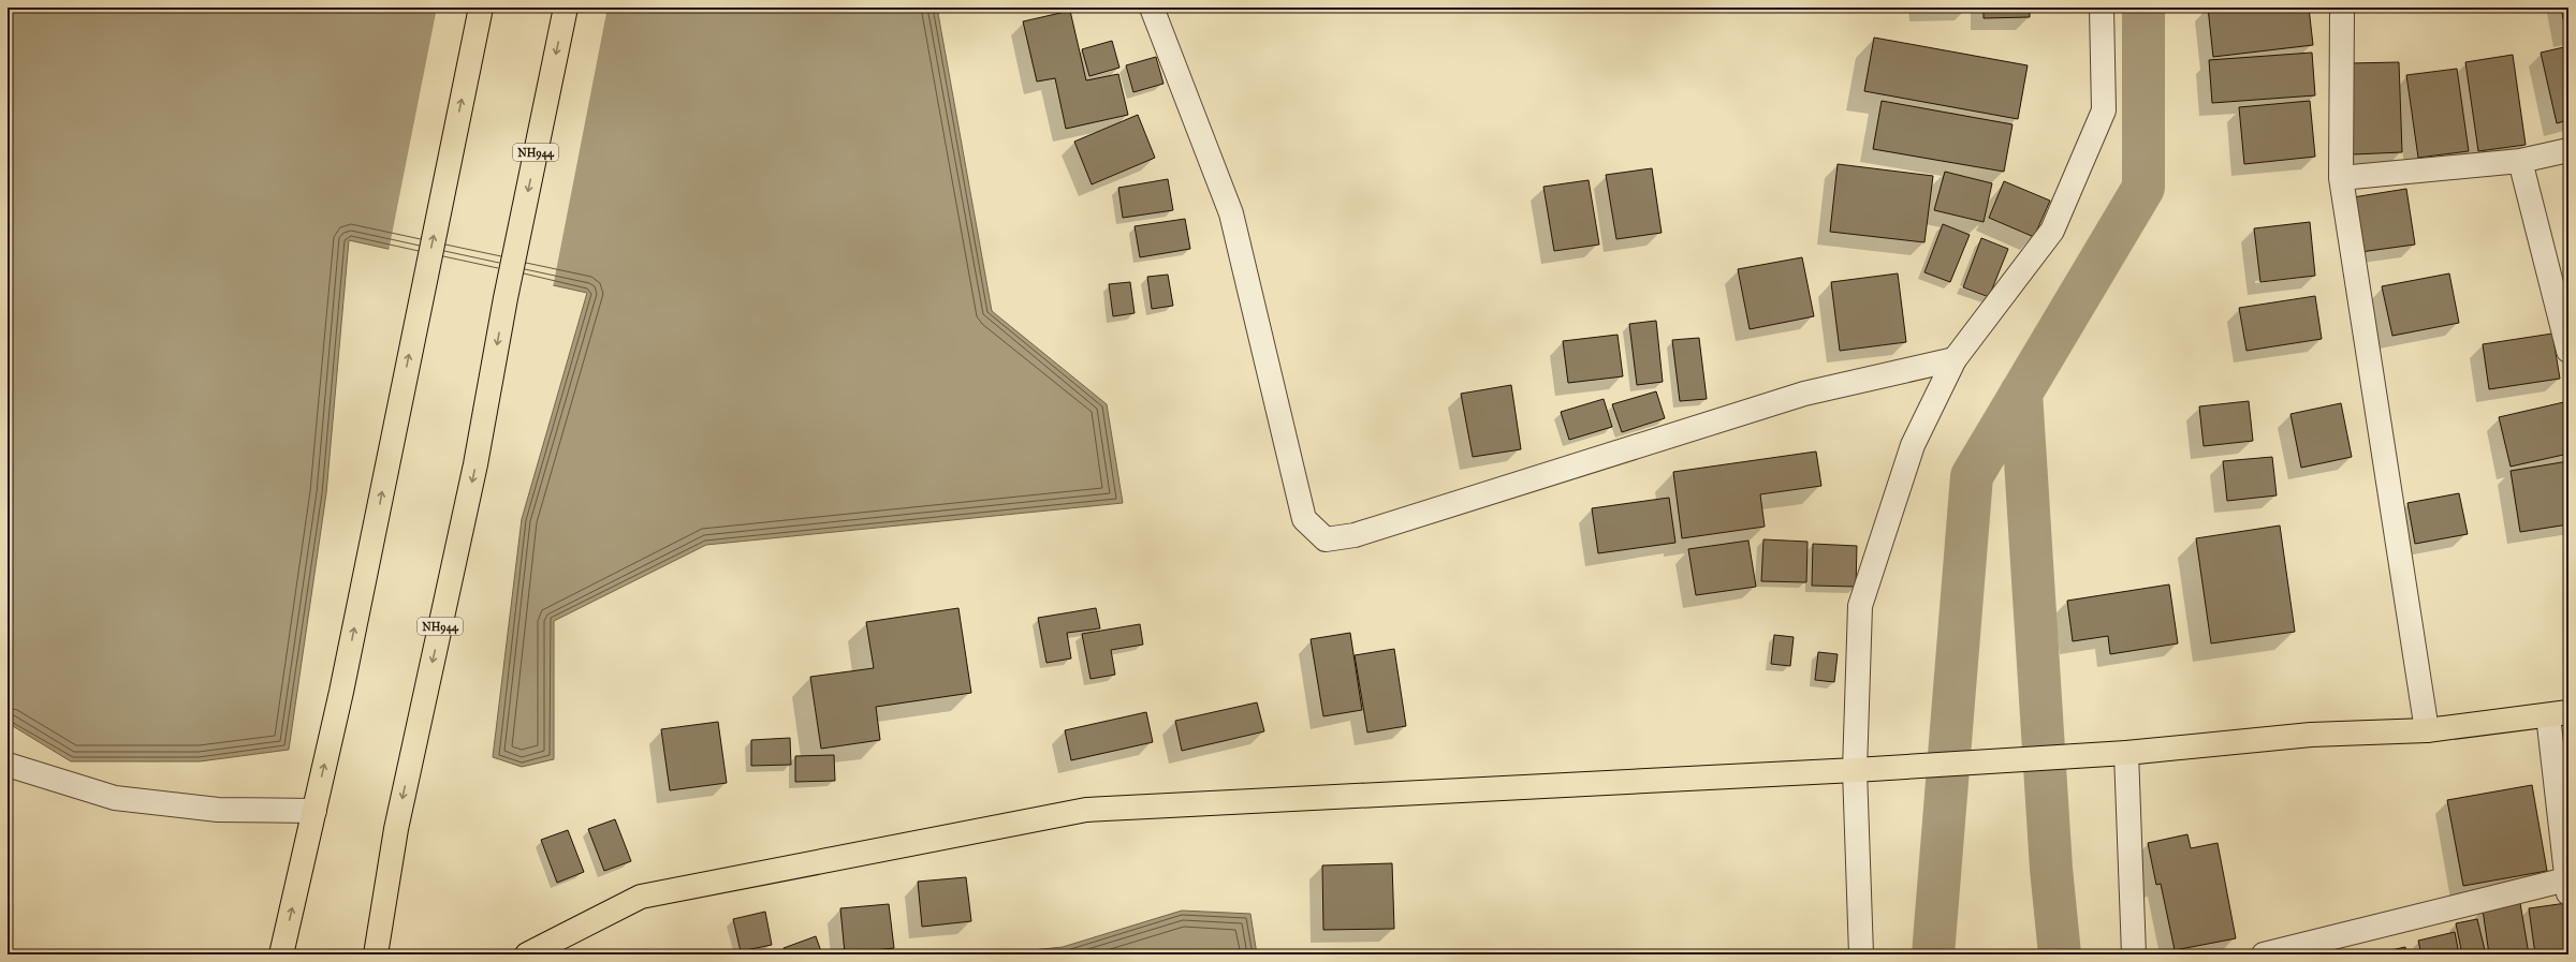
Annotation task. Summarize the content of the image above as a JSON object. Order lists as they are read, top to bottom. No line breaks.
{"streets":{"main road":["NH944"]}}
